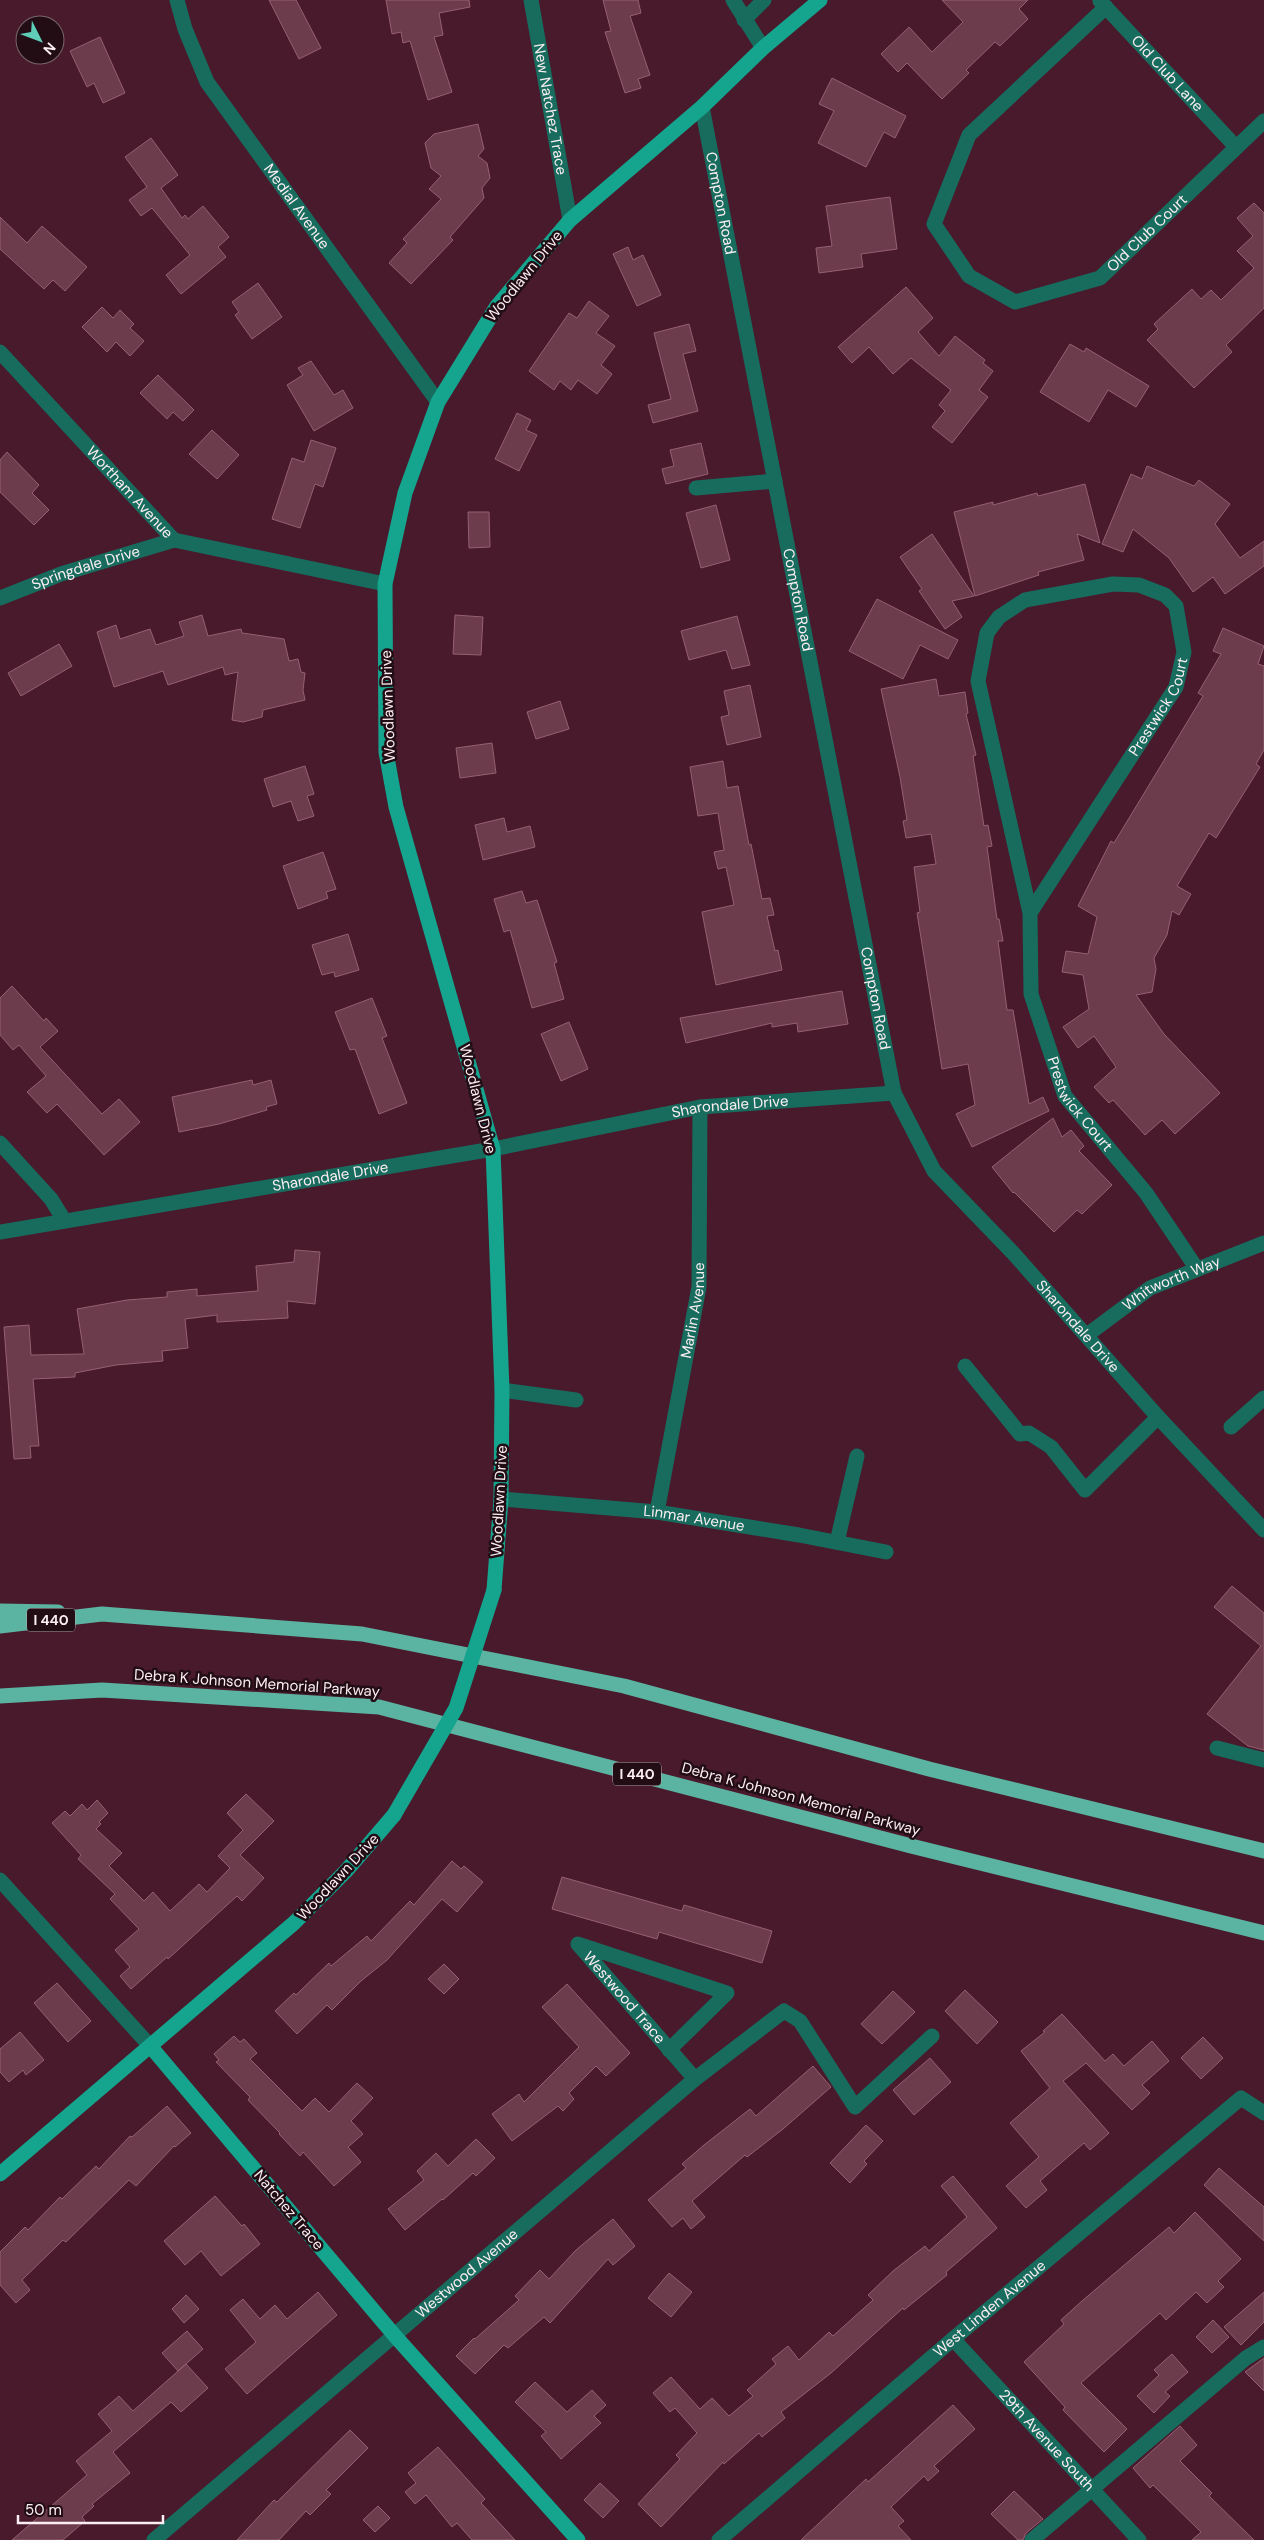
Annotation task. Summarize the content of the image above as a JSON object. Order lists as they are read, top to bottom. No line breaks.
{"streets":{"highway":["I 440","Debra K Johnson Memorial Parkway"],"main road":["Woodlawn Drive","Natchez Trace"],"street":["Old Club Lane","New Natchez Trace","Compton Road","Medial Avenue","Old Club Court","Wortham Avenue","Springdale Drive","Prestwick Court","Sharondale Drive","Whitworth Way","Marlin Avenue","Linmar Avenue","Westwood Trace","Westwood Avenue","West Linden Avenue","29th Avenue South"]},"crossings":[["Old Club Lane","Old Club Court"],["New Natchez Trace","Woodlawn Drive"],["Compton Road","Woodlawn Drive"],["Compton Road","Sharondale Drive"],["Medial Avenue","Woodlawn Drive"],["Woodlawn Drive","Wortham Avenue"],["Woodlawn Drive","Sharondale Drive"],["Woodlawn Drive","Linmar Avenue"],["Woodlawn Drive","Natchez Trace"],["Wortham Avenue","Springdale Drive"],["Prestwick Court","Whitworth Way"],["Sharondale Drive","Whitworth Way"],["Sharondale Drive","Marlin Avenue"],["Marlin Avenue","Linmar Avenue"],["Westwood Trace","Westwood Avenue"],["Natchez Trace","Westwood Avenue"],["West Linden Avenue","29th Avenue South"]],"scale_bar":"50 m","north":"bottom right"}
